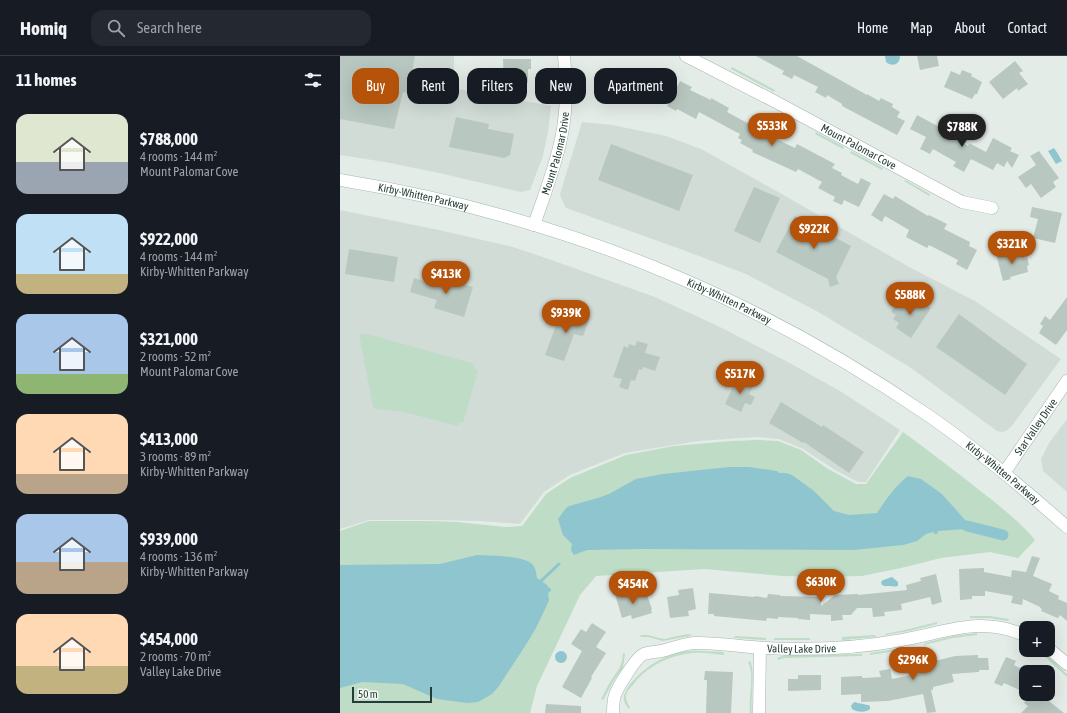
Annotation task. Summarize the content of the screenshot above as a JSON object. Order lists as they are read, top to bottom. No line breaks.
{"streets":{"street":["Mount Palomar Cove","Mount Palomar Drive","Kirby-Whitten Parkway","Star Valley Drive","Valley Lake Drive"]},"crossings":[["Mount Palomar Drive","Kirby-Whitten Parkway"],["Kirby-Whitten Parkway","Star Valley Drive"]],"scale_bar":"50 m","page":{"header":"Homiq","search":"Search here","nav":["Home","Map","About","Contact"],"heading":"11 homes","chip":["Buy","Rent","Filters","New","Apartment"],"list":[{"name":"$788,000","note":"4 rooms · 144 m² · Mount Palomar Cove"},{"name":"$922,000","note":"4 rooms · 144 m² · Kirby-Whitten Parkway"},{"name":"$321,000","note":"2 rooms · 52 m² · Mount Palomar Cove"},{"name":"$413,000","note":"3 rooms · 89 m² · Kirby-Whitten Parkway"},{"name":"$939,000","note":"4 rooms · 136 m² · Kirby-Whitten Parkway"},{"name":"$454,000","note":"2 rooms · 70 m² · Valley Lake Drive"}],"price":["$533K","$788K","$922K","$321K","$413K","$588K","$939K","$517K","$630K","$454K","$296K"],"map_buttons":["+","−"],"scale":"50 m"}}
